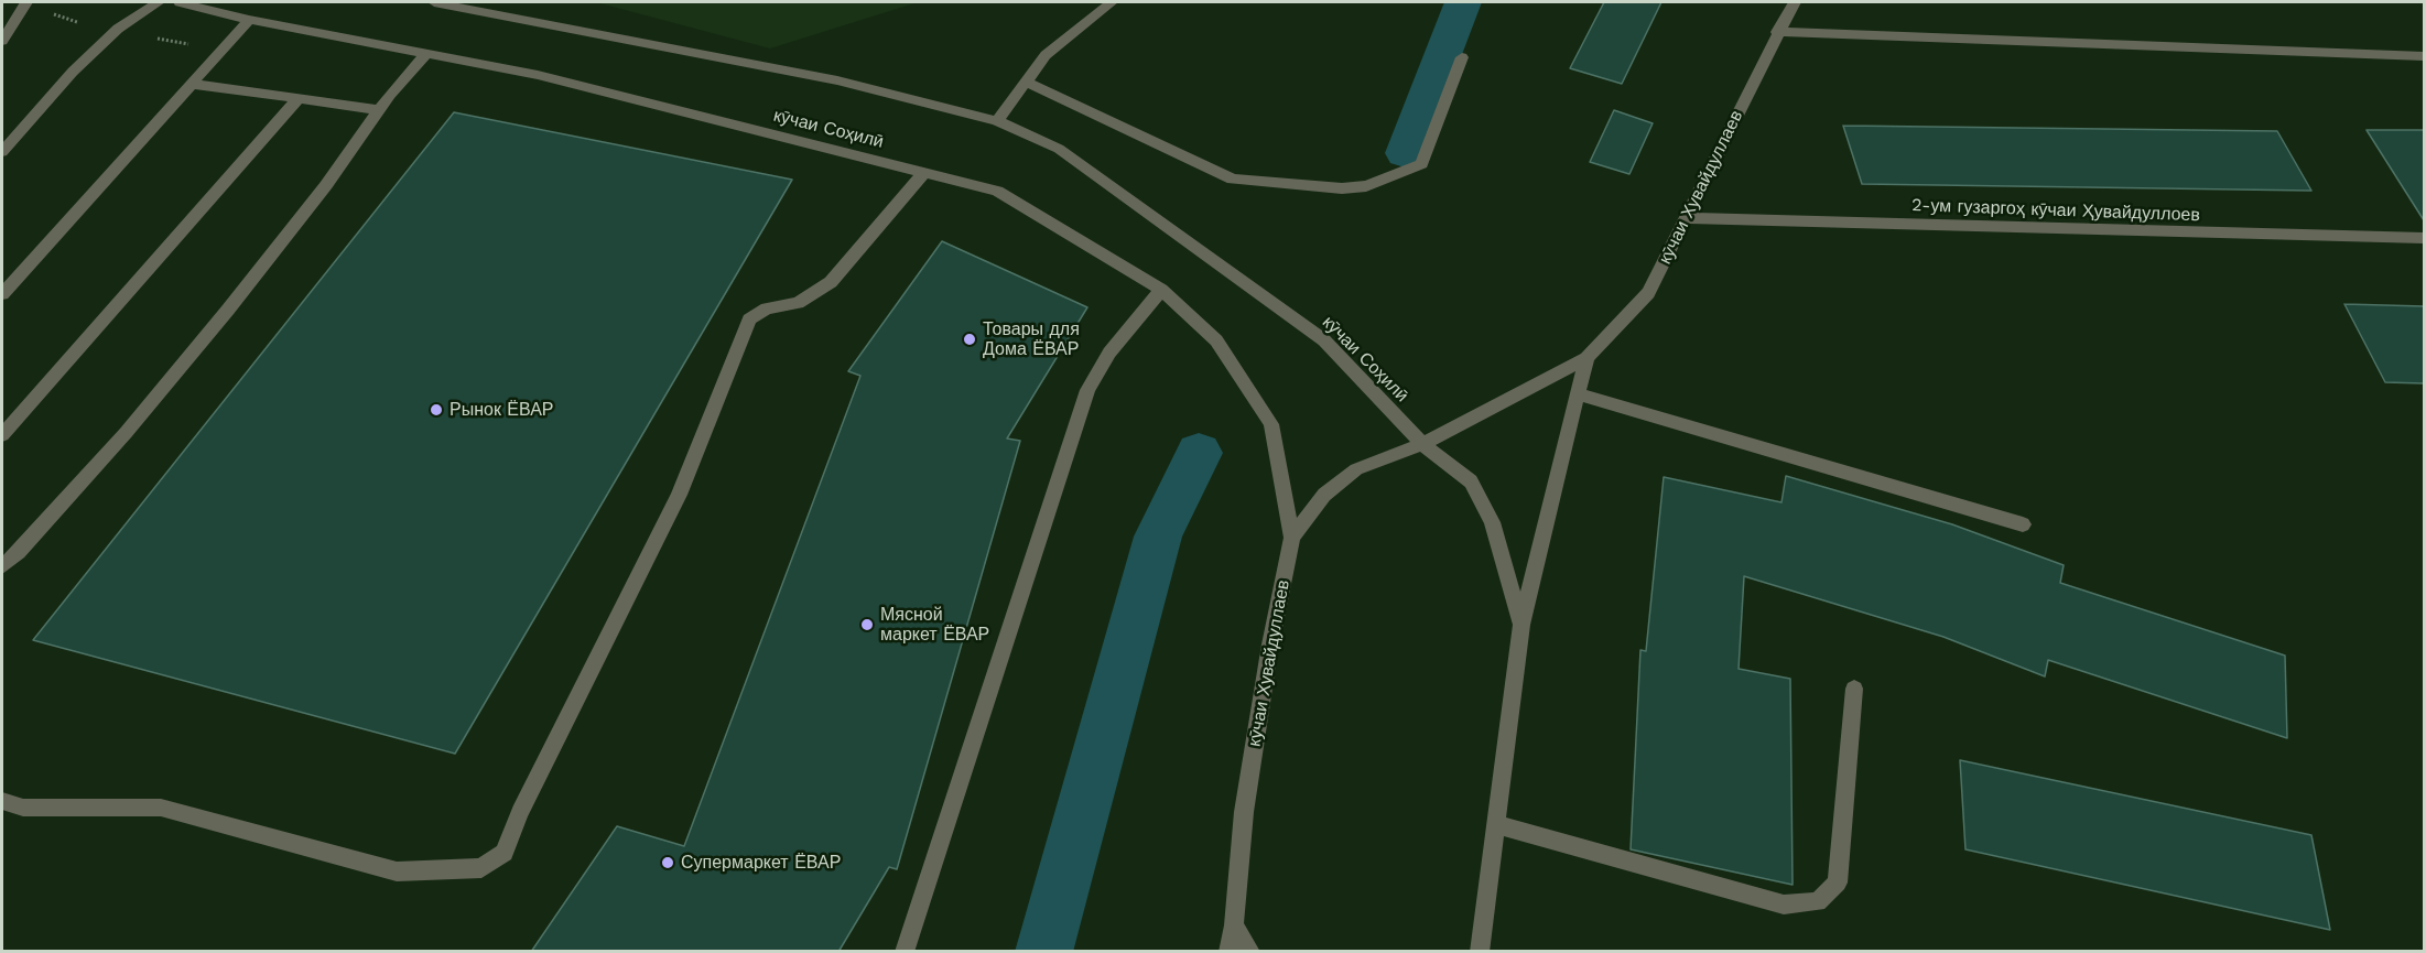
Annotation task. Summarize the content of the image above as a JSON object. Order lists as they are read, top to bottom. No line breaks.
{"streets":{"street":["кӯчаи Соҳилӣ","кӯчаи Хувайдуллаев","2-ум гузаргоҳ кӯчаи Ҳувайдуллоев"]},"crossings":[["кӯчаи Соҳилӣ","кӯчаи Хувайдуллаев"],["кӯчаи Хувайдуллаев","2-ум гузаргоҳ кӯчаи Ҳувайдуллоев"]],"places":["Товары для Дома ЁВАР","Рынок ЁВАР","Мясной маркет ЁВАР","Супермаркет ЁВАР"]}
